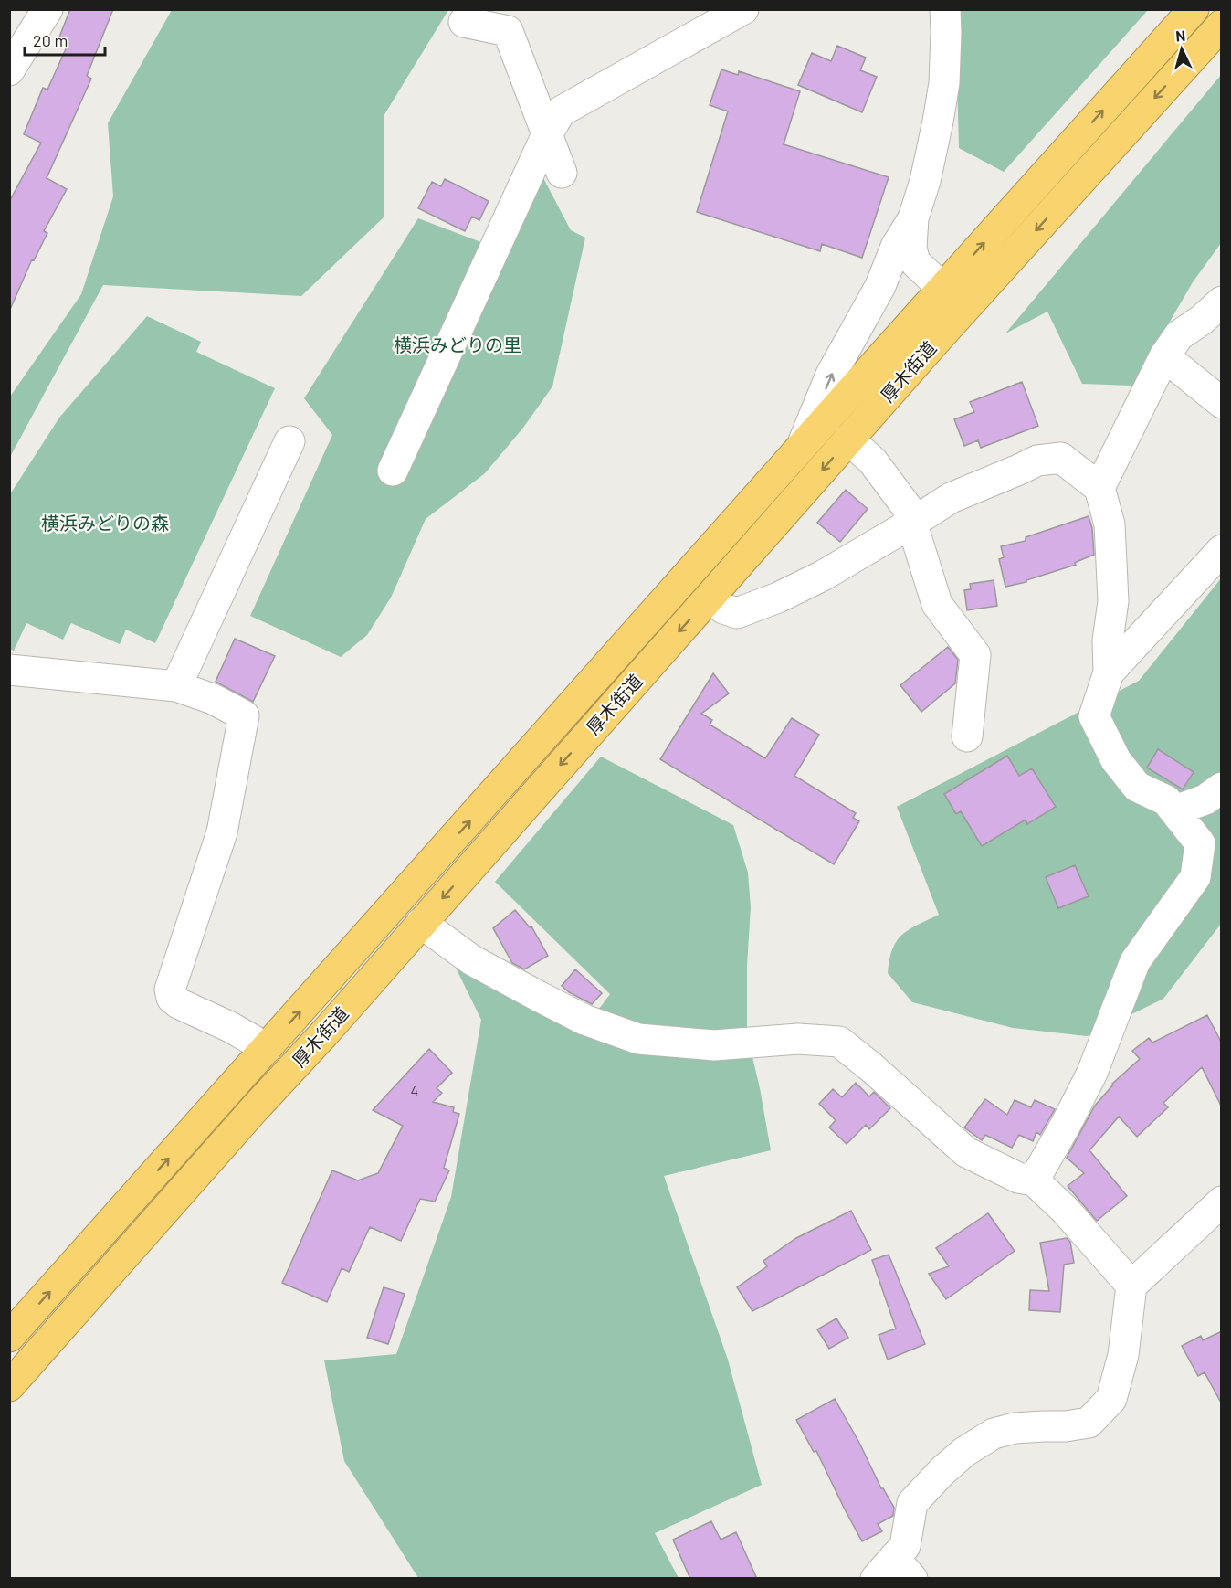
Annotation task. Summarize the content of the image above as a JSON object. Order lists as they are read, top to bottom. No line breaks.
{"streets":{"highway":["厚木街道"]},"parks":["横浜みどりの里","横浜みどりの森"],"house_numbers":["4"],"scale_bar":"20 m","north":"top"}
